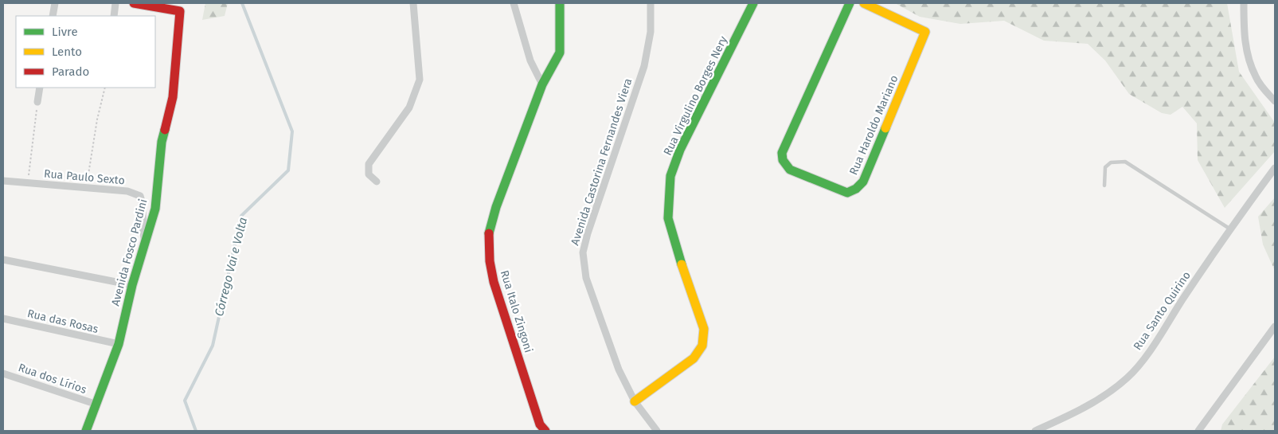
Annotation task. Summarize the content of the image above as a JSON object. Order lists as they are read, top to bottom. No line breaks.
{"streets":{"street":["Rua Virgulino Borges Nery","Rua Haroldo Mariano","Avenida Castorina Fernandes Viera","Rua Paulo Sexto","Avenida Fosco Pardini","Rua Santo Quirino","Rua Italo Zingoni","Rua das Rosas","Rua dos Lírios"]},"crossings":[["Rua Virgulino Borges Nery","Avenida Castorina Fernandes Viera"],["Rua Paulo Sexto","Avenida Fosco Pardini"],["Avenida Fosco Pardini","Rua das Rosas"],["Avenida Fosco Pardini","Rua dos Lírios"]],"water":["Córrego Vai e Volta"],"legend":["Livre","Lento","Parado"]}
